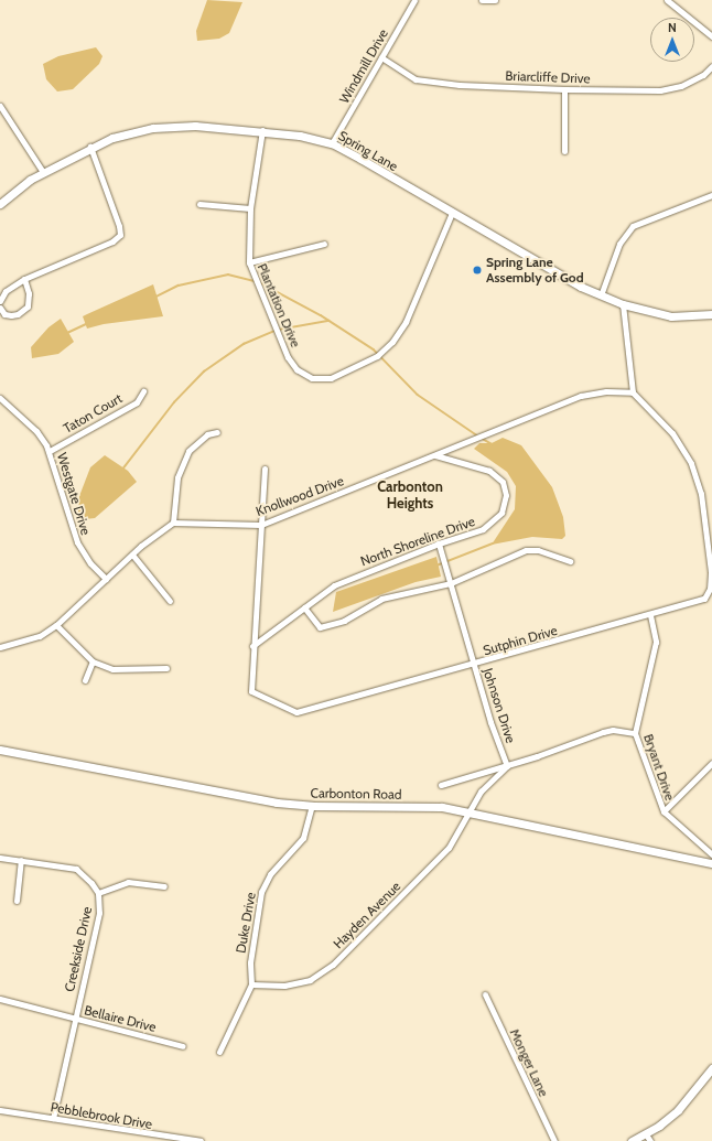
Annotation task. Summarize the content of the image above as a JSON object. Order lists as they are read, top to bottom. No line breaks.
{"streets":{"street":["Windmill Drive","Briarcliffe Drive","Spring Lane","Plantation Drive","Taton Court","Westgate Drive","Knollwood Drive","North Shoreline Drive","Sutphin Drive","Johnson Drive","Bryant Drive","Carbonton Road","Hayden Avenue","Duke Drive","Creekside Drive","Bellaire Drive","Monger Lane","Pebblebrook Drive"]},"crossings":[["Windmill Drive","Briarcliffe Drive"],["Windmill Drive","Spring Lane"],["Spring Lane","Plantation Drive"],["Taton Court","Westgate Drive"],["Knollwood Drive","North Shoreline Drive"],["Knollwood Drive","Sutphin Drive"],["North Shoreline Drive","Sutphin Drive"],["North Shoreline Drive","Johnson Drive"],["Sutphin Drive","Johnson Drive"],["Sutphin Drive","Bryant Drive"],["Carbonton Road","Hayden Avenue"],["Carbonton Road","Duke Drive"],["Hayden Avenue","Duke Drive"],["Creekside Drive","Bellaire Drive"],["Creekside Drive","Pebblebrook Drive"]],"districts":["Carbonton Heights"],"places":["Spring Lane Assembly of God"],"north":"top"}
